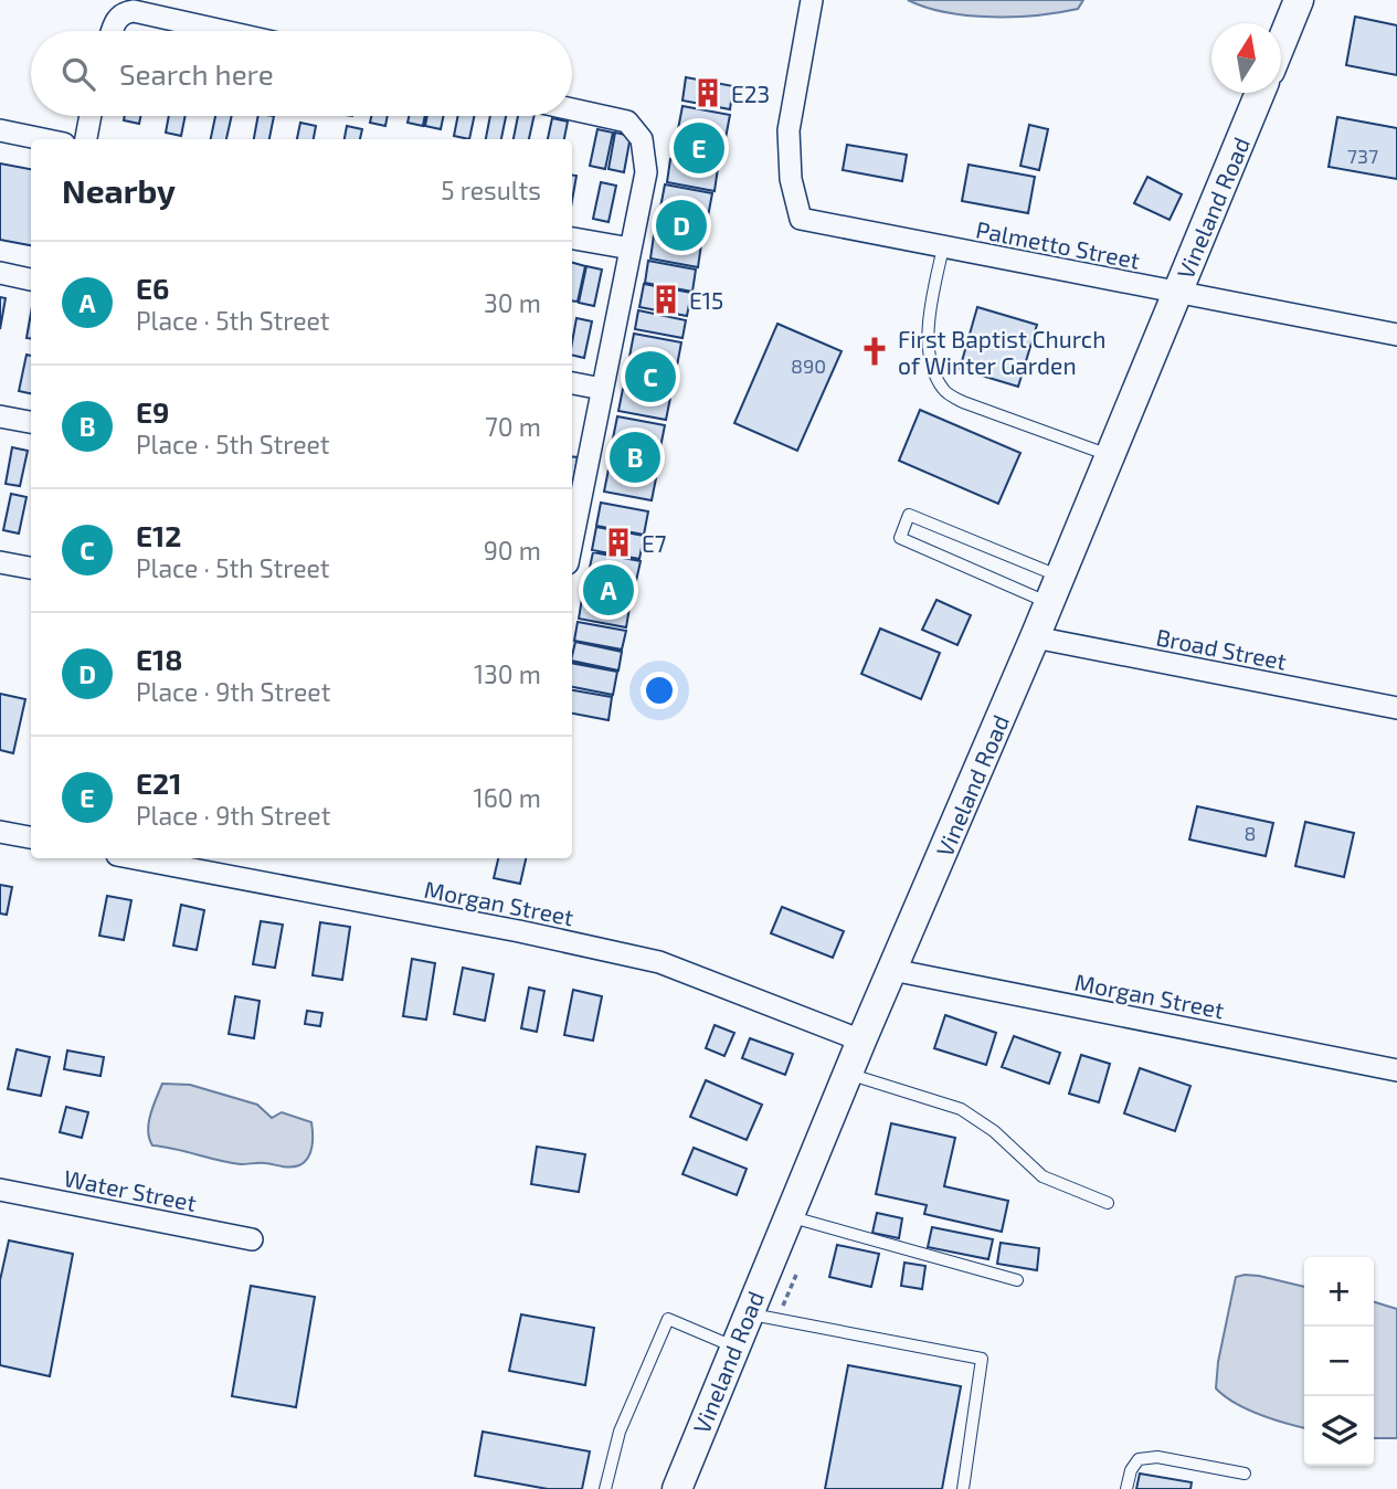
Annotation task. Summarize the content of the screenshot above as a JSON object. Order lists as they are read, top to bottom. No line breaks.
{"streets":{"main road":["Vineland Road"],"street":["Palmetto Street","Broad Street","Morgan Street","Water Street"]},"crossings":[["Vineland Road","Palmetto Street"],["Vineland Road","Broad Street"],["Vineland Road","Morgan Street"]],"places":{"building":["E23","E15","E7"],"church":["First Baptist Church of Winter Garden"]},"house_numbers":["737","890","8"],"north":"top","page":{"search":"Search here","pins":["E","D","C","B","A"],"heading":["Nearby","5 results"],"list":[{"mark":"A","name":"E6","note":"Place · 5th Street","value":"30 m"},{"mark":"B","name":"E9","note":"Place · 5th Street","value":"70 m"},{"mark":"C","name":"E12","note":"Place · 5th Street","value":"90 m"},{"mark":"D","name":"E18","note":"Place · 9th Street","value":"130 m"},{"mark":"E","name":"E21","note":"Place · 9th Street","value":"160 m"}],"map_buttons":["+","−"]}}
